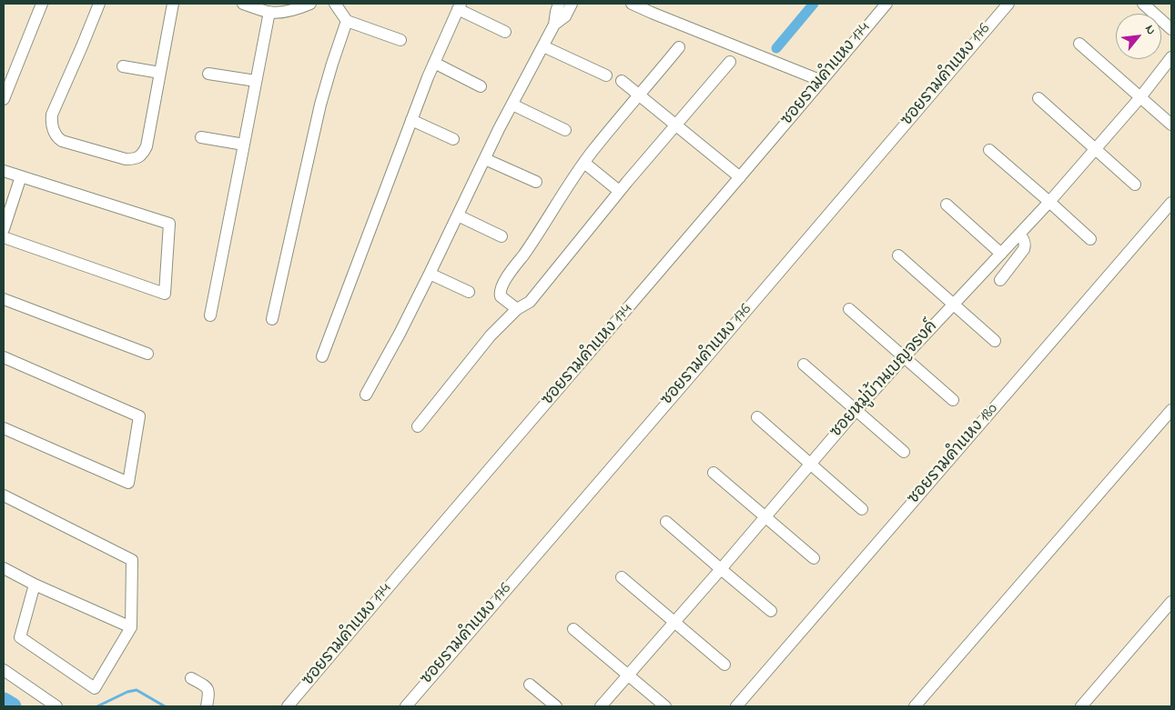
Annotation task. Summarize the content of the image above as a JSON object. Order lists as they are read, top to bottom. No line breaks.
{"streets":{"street":["ซอยรามคำแหง 174","ซอยรามคำแหง 176","ซอยหมู่บ้านเบญจรงค์","ซอยรามคำแหง 180"]},"north":"top right"}
